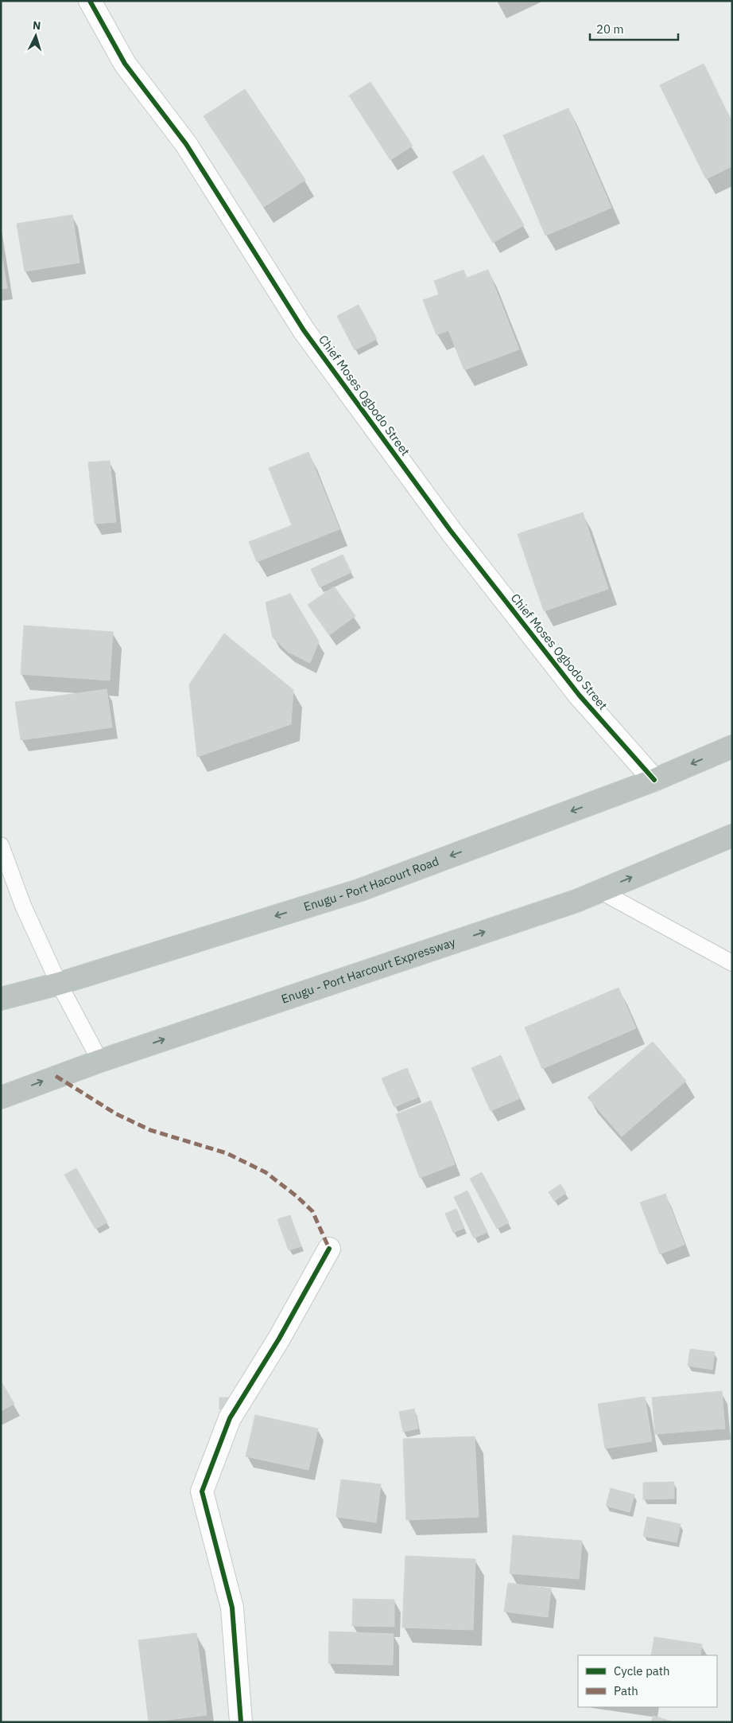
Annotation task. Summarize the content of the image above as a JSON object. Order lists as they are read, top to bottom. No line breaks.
{"streets":{"highway":["Enugu - Port Hacourt Road","Enugu - Port Harcourt Expressway"],"street":["Chief Moses Ogbodo Street"]},"crossings":[["Chief Moses Ogbodo Street","Enugu - Port Hacourt Road"]],"one_way":["Enugu - Port Hacourt Road","Enugu - Port Harcourt Expressway"],"legend":["Cycle path","Path"],"scale_bar":"20 m","north":"top"}
